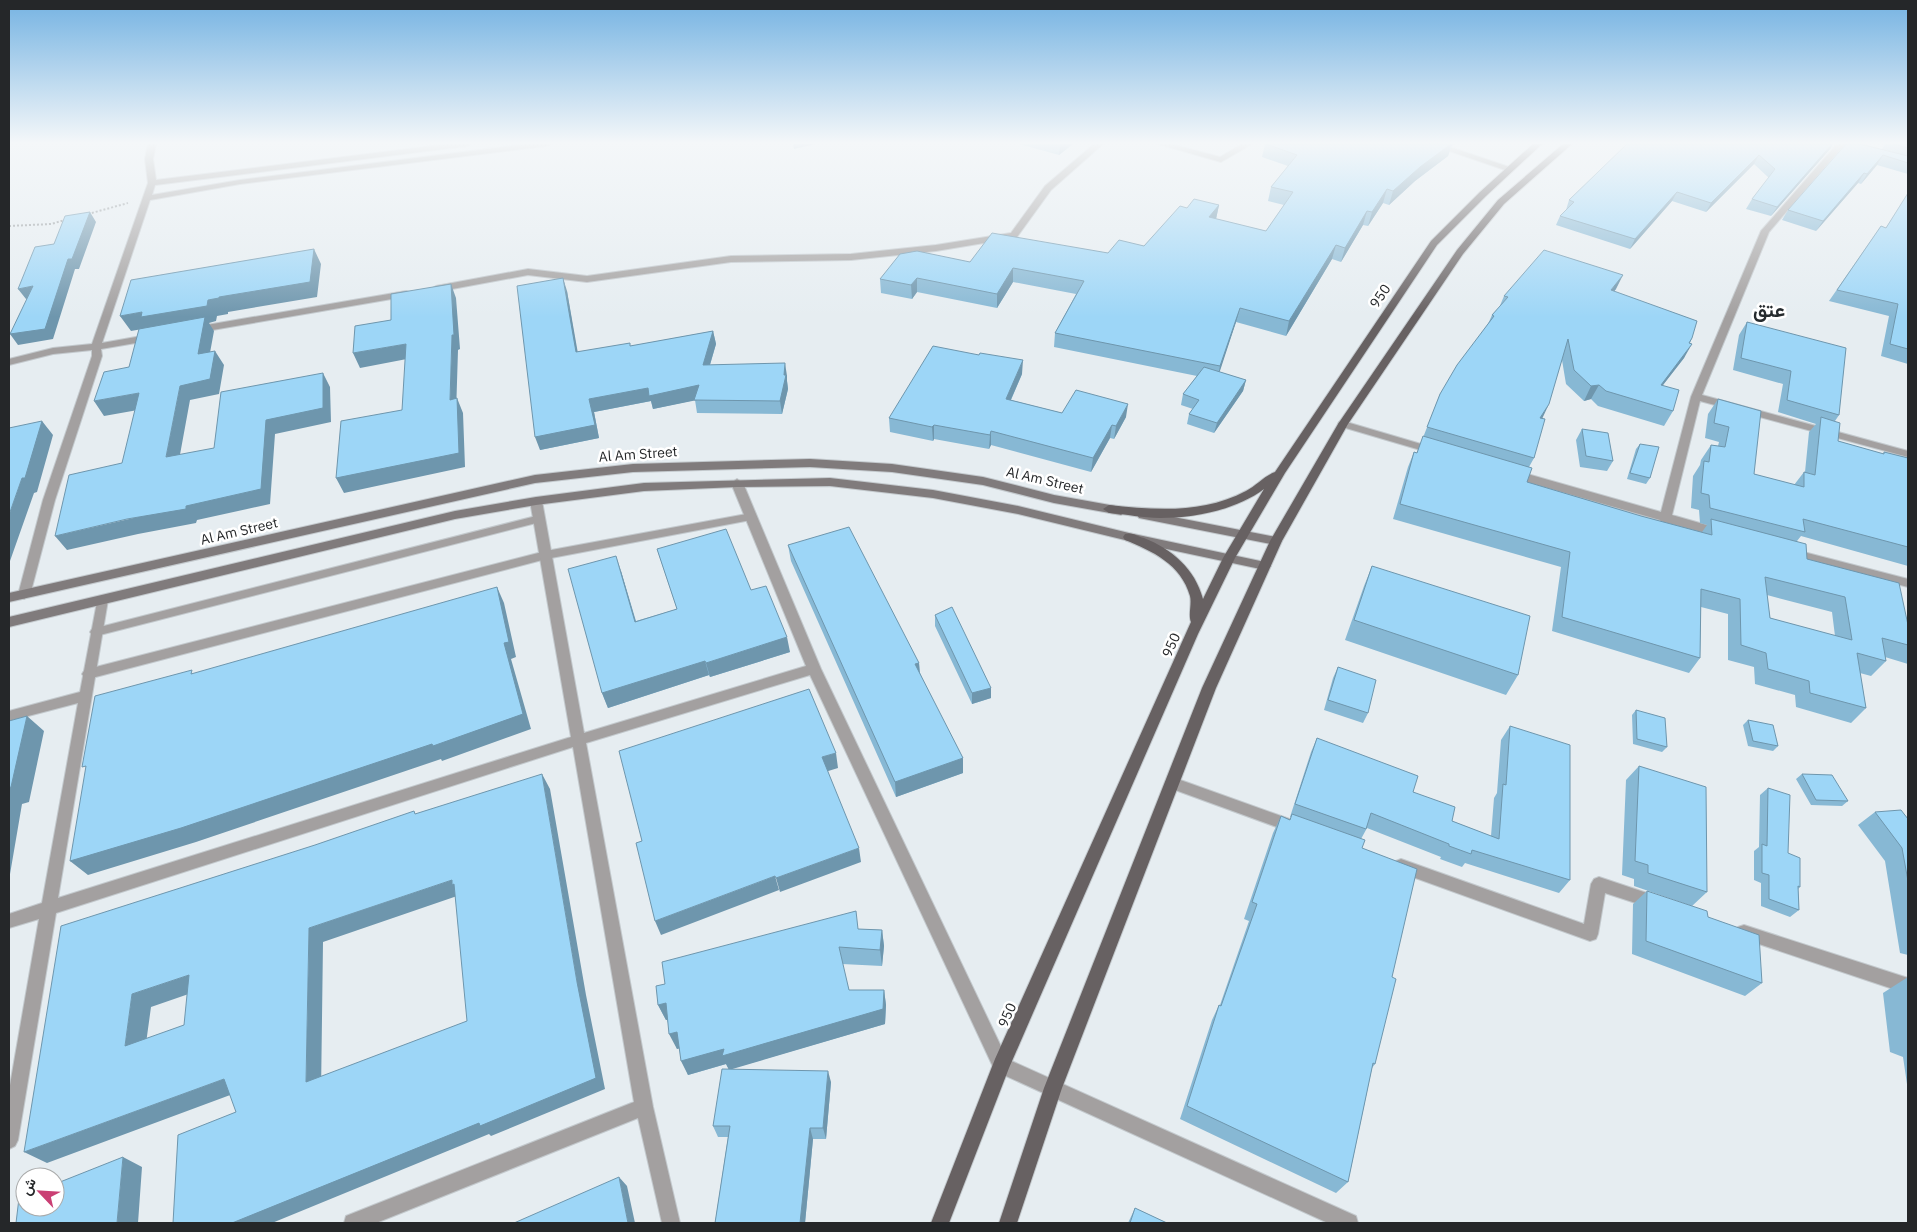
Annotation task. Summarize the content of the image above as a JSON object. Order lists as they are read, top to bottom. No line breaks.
{"streets":{"main road":["950","Al Am Street"]},"crossings":[["950","Al Am Street"]],"districts":["عتق"],"north":"top left"}
